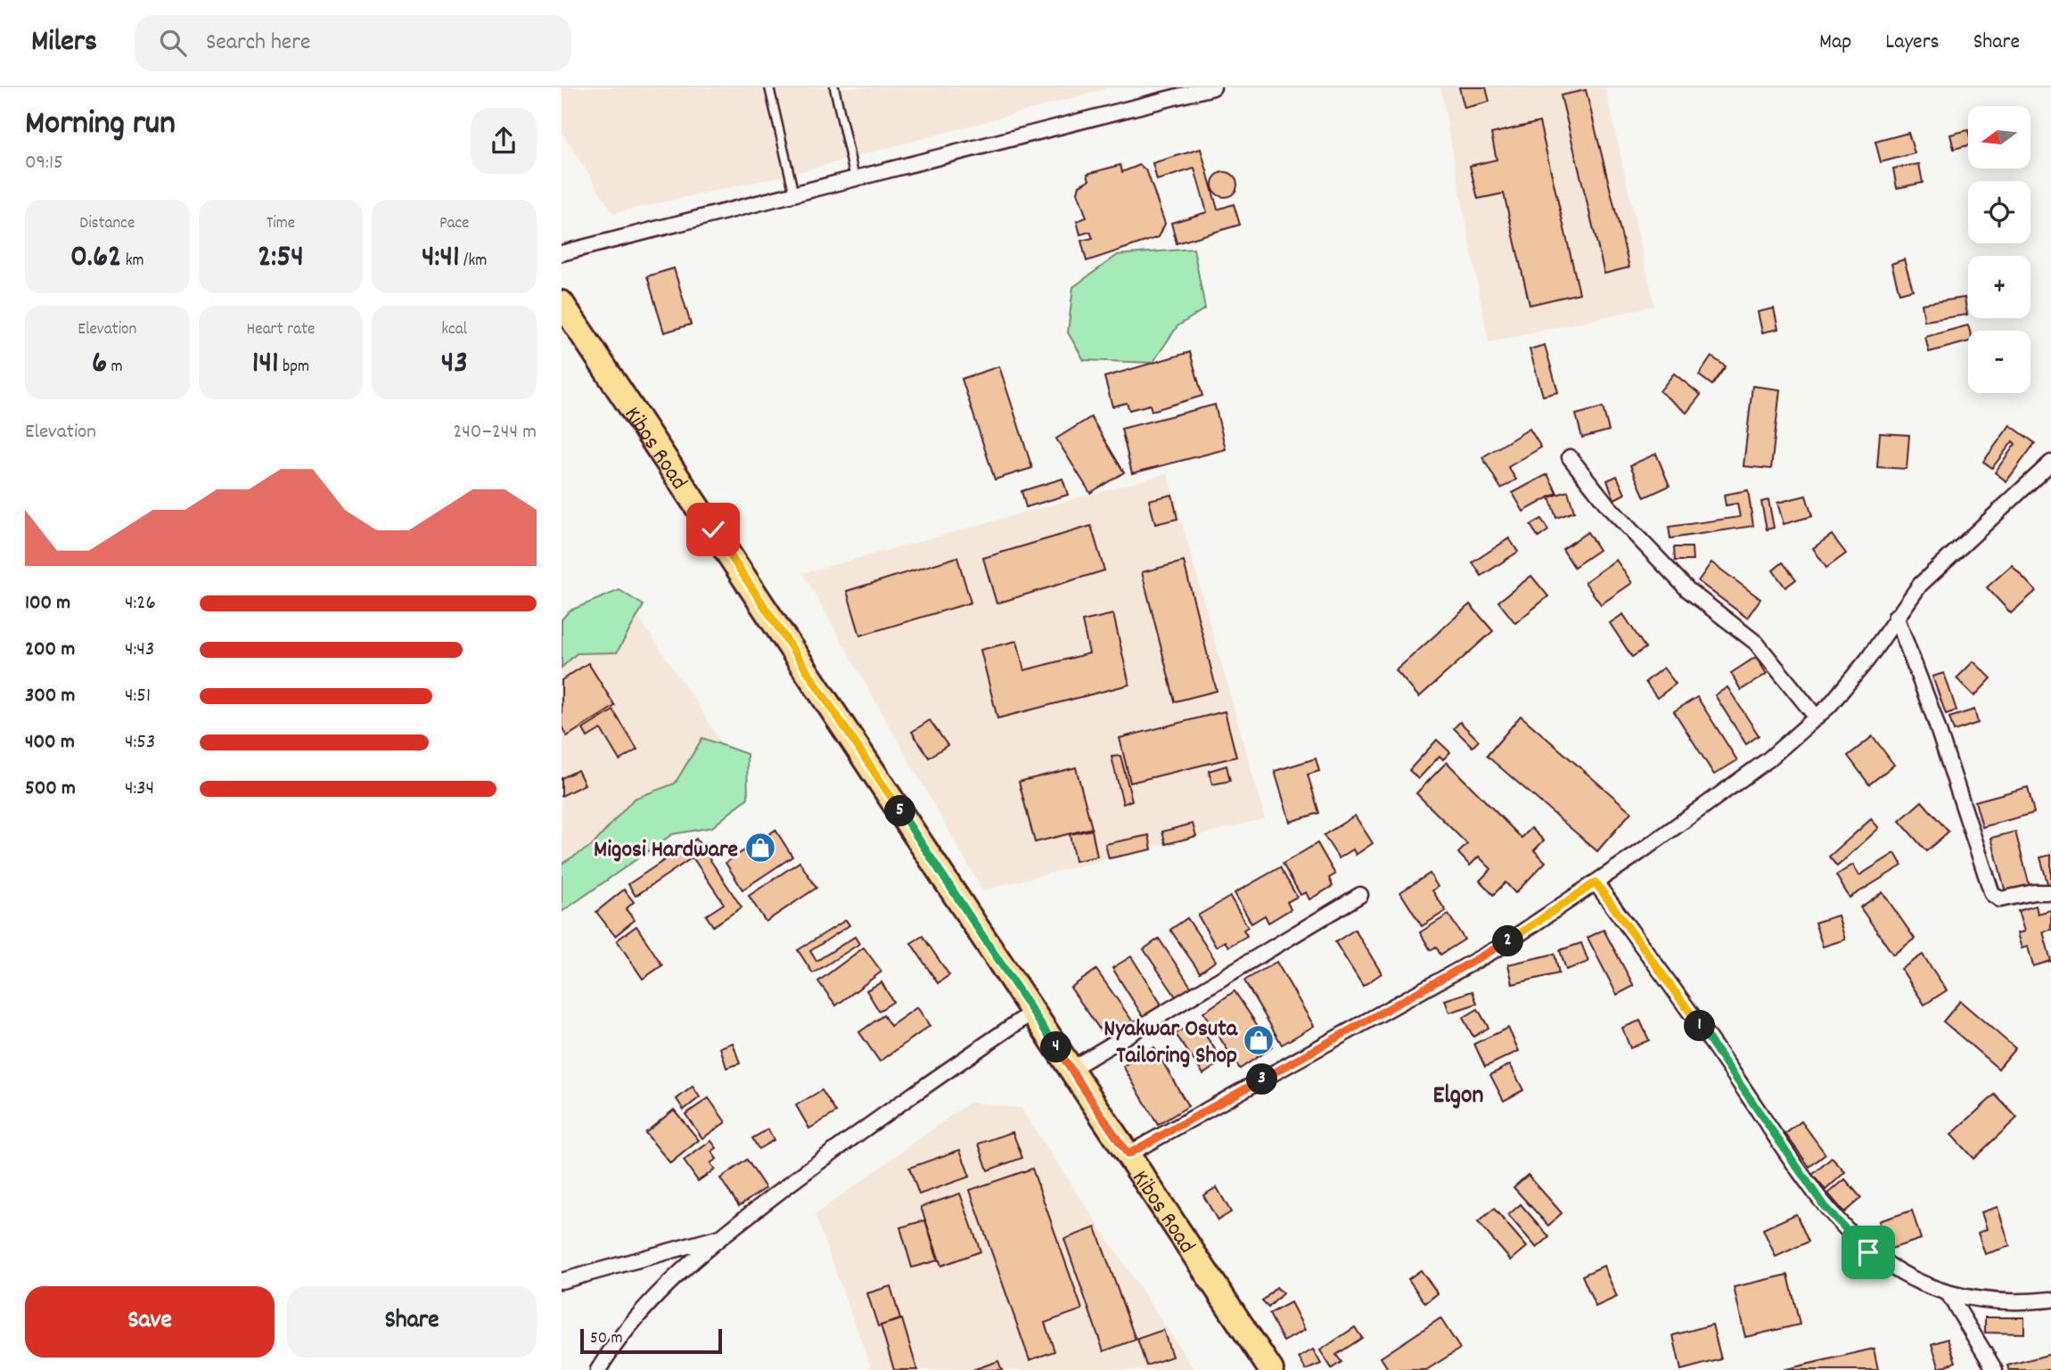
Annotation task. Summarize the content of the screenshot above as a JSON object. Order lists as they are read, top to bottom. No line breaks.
{"streets":{"main road":["Kibos Road"]},"districts":["Elgon"],"places":{"shop":["Migosi Hardware","Nyakwar Osuta Tailoring Shop"]},"scale_bar":"50 m","north":"left","page":{"header":"Milers","search":"Search here","nav":["Map","Layers","Share"],"heading":["Morning run","09:15"],"map_buttons":["+","−"],"stats":[["Distance","0.62 km"],["Time","2:54"],["Pace","4:41 /km"],["Elevation","6 m"],["Heart rate","141 bpm"],["kcal","43"]],"chart":["Elevation","240–244 m"],"list":[{"name":"100 m","note":"4:26"},{"name":"200 m","note":"4:43"},{"name":"300 m","note":"4:51"},{"name":"400 m","note":"4:53"},{"name":"500 m","note":"4:34"}],"pins":["5","2","1","4","3"],"buttons":["Save","Share"],"scale":"50 m"}}
